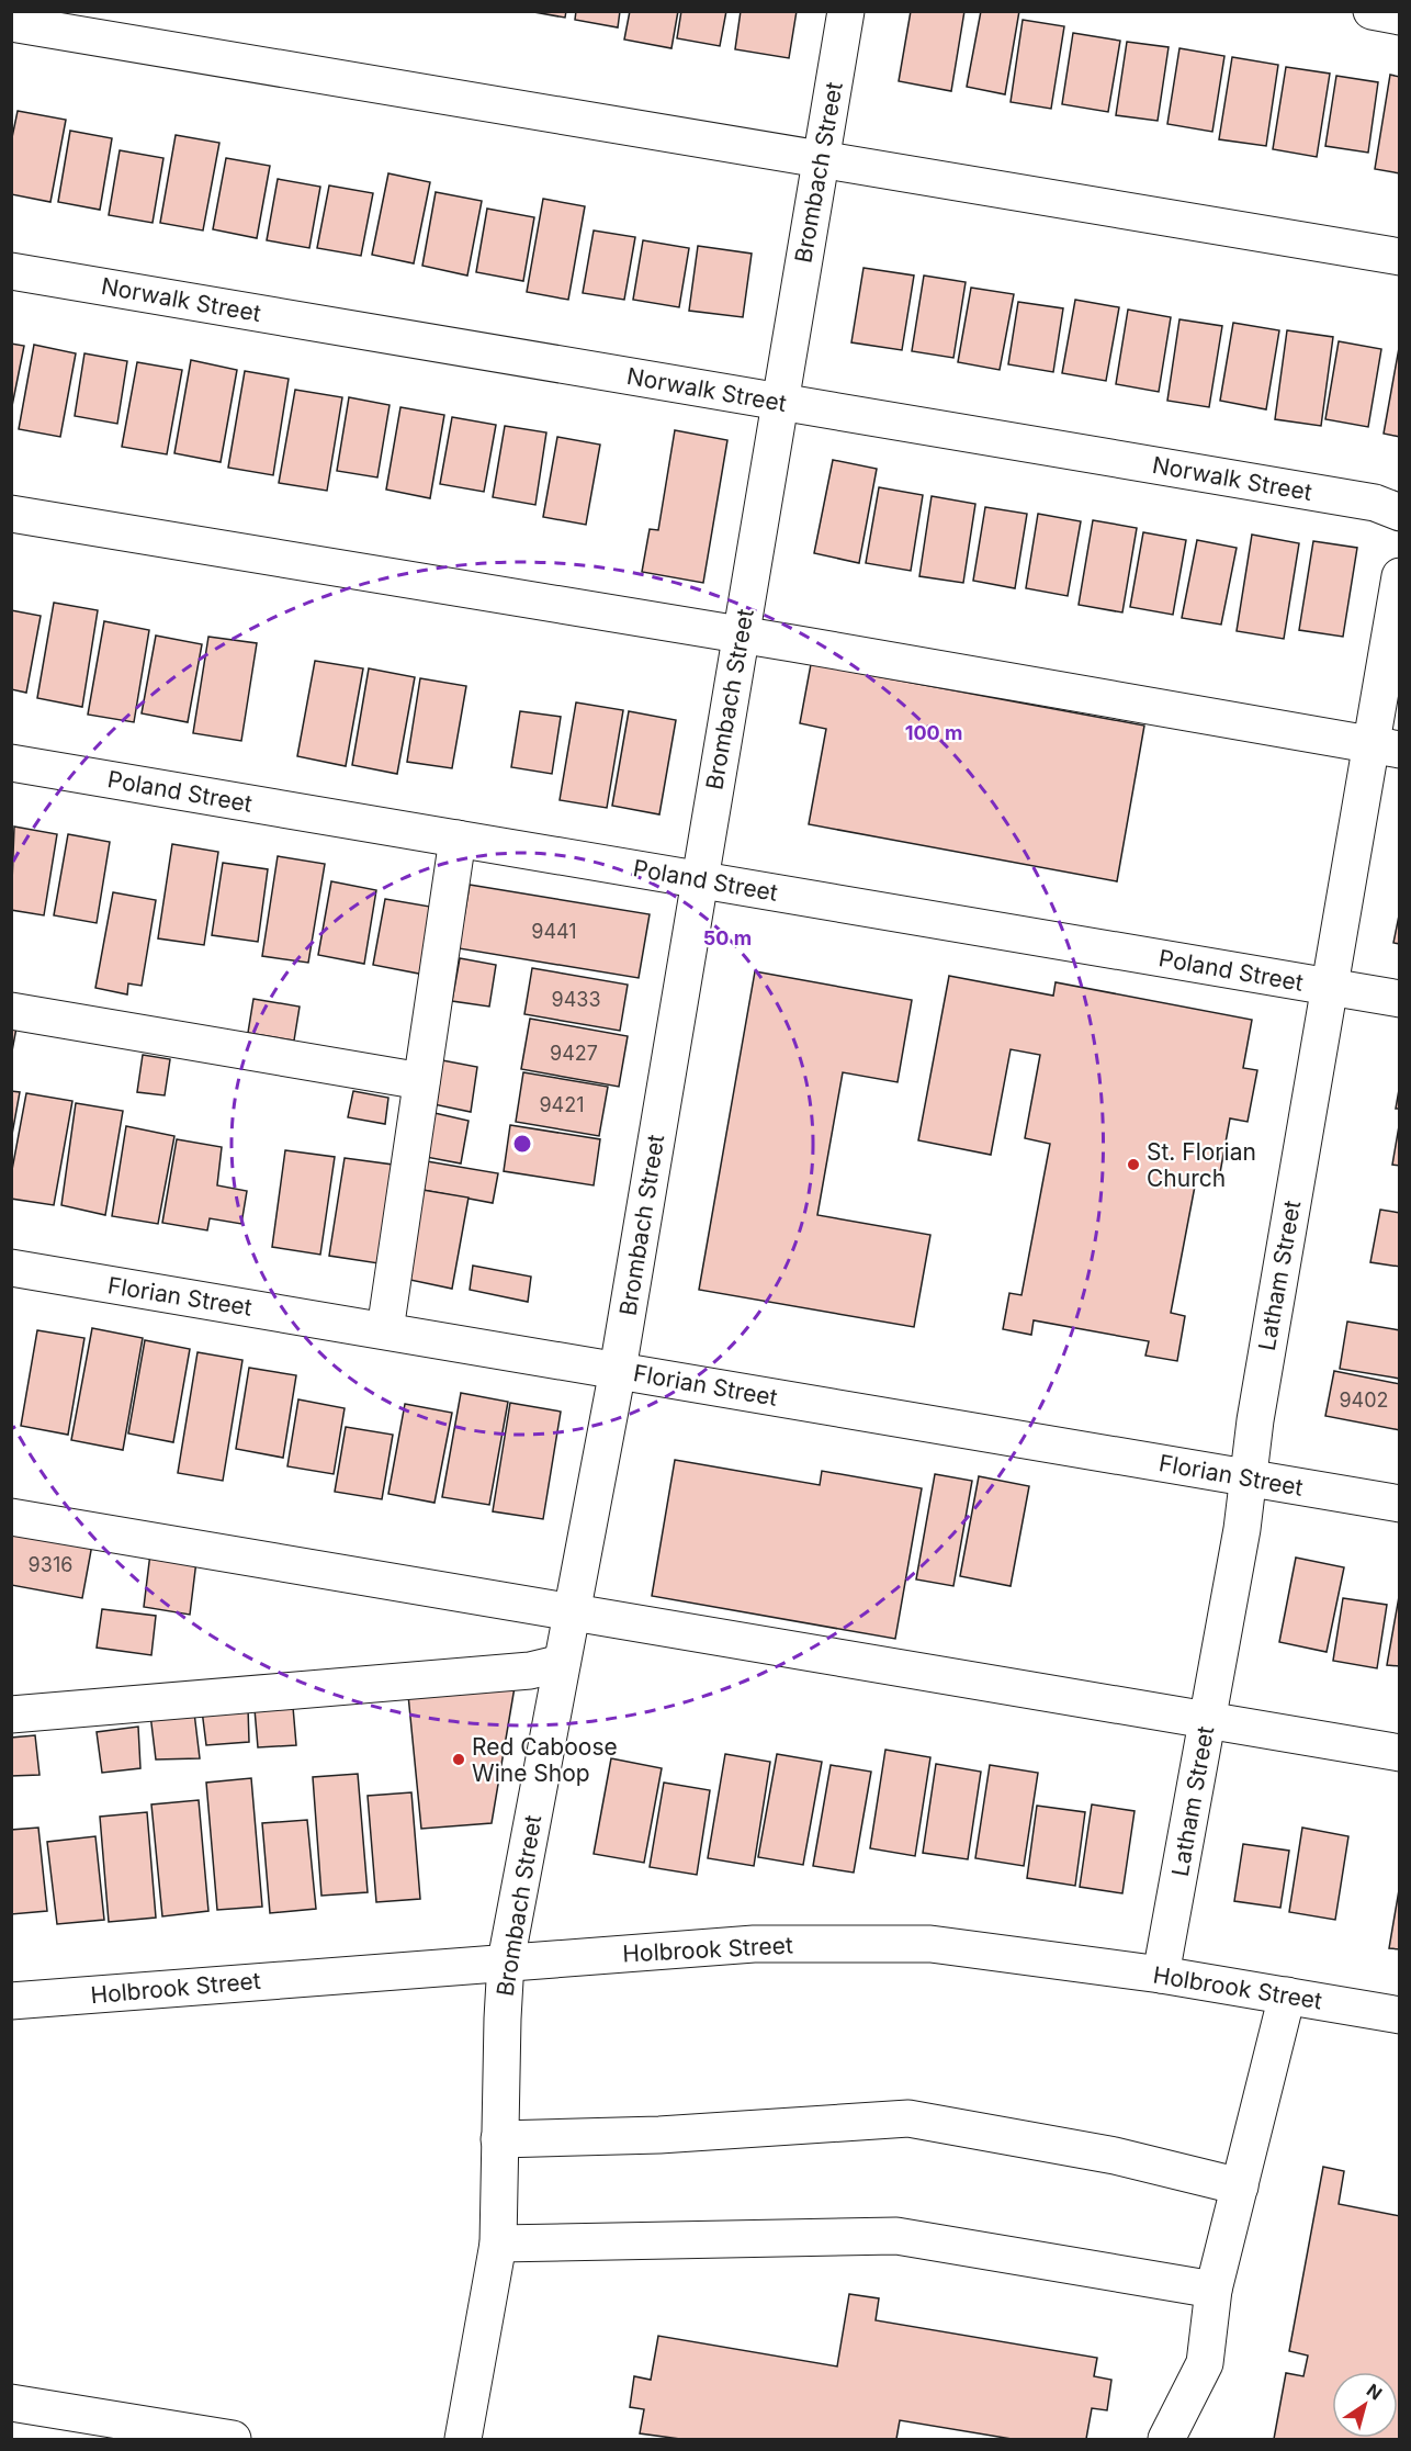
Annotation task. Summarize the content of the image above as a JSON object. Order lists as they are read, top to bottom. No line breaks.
{"streets":{"street":["Brombach Street","Norwalk Street","Poland Street","Latham Street","Florian Street","Holbrook Street"]},"crossings":[["Brombach Street","Norwalk Street"],["Brombach Street","Poland Street"],["Brombach Street","Florian Street"],["Brombach Street","Holbrook Street"],["Poland Street","Latham Street"],["Latham Street","Florian Street"],["Latham Street","Holbrook Street"]],"places":["St. Florian Church","Red Caboose Wine Shop"],"house_numbers":["9441","9433","9427","9421","9402","9316"],"north":"top right","rings":["100 m","50 m"]}
